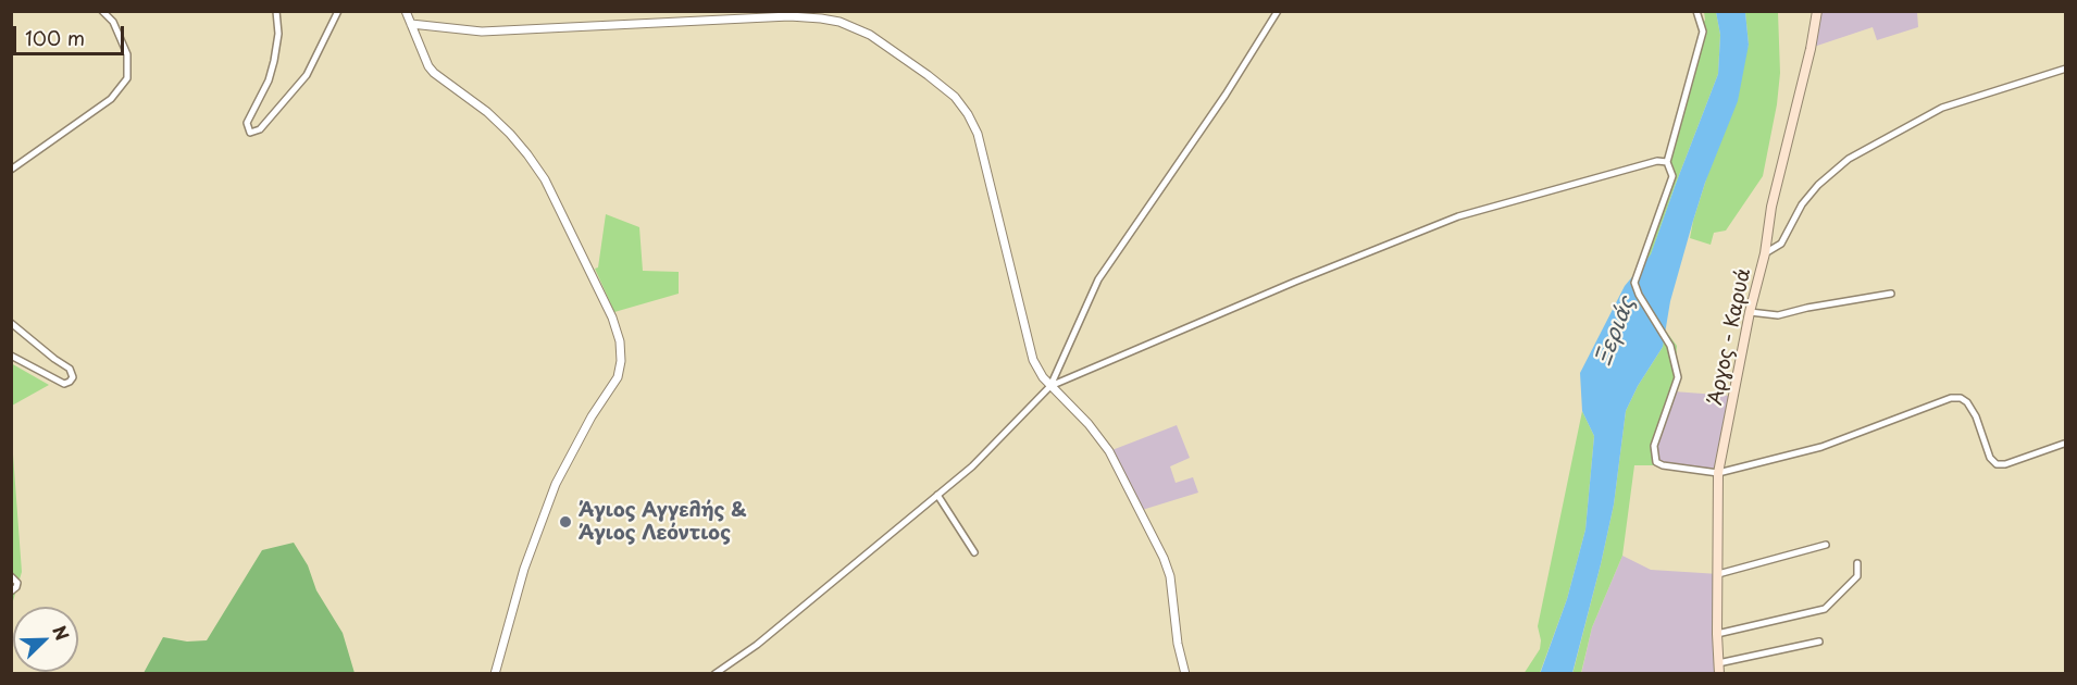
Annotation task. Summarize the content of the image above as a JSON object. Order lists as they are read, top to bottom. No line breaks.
{"streets":{"main road":["Άργος - Καρυά"]},"water":["Ξεριάς"],"places":["Άγιος Αγγελής & Άγιος Λεόντιος"],"scale_bar":"100 m","north":"top right"}
